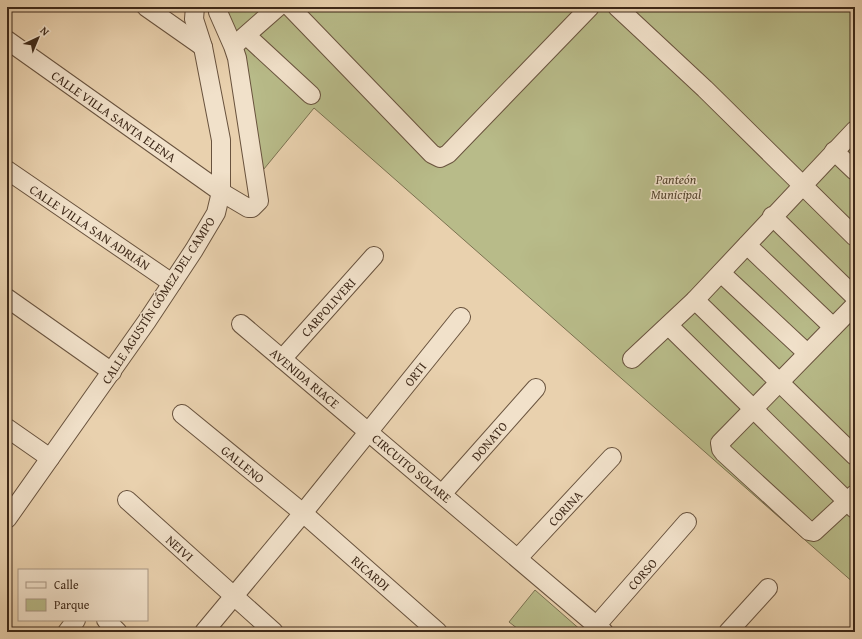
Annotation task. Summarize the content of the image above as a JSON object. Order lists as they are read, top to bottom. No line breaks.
{"streets":{"street":["CALLE VILLA SANTA ELENA","CALLE VILLA SAN ADRIÁN","CALLE AGUSTÍN GÓMEZ DEL CAMPO","CARPOLIVERI","ORTI","AVENIDA RIACE","DONATO","GALLENO","CIRCUITO SOLARE","CORINA","NEIVI","RICARDI","CORSO"]},"crossings":[["CALLE VILLA SANTA ELENA","CALLE AGUSTÍN GÓMEZ DEL CAMPO"],["CALLE VILLA SAN ADRIÁN","CALLE AGUSTÍN GÓMEZ DEL CAMPO"],["CARPOLIVERI","AVENIDA RIACE"],["ORTI","AVENIDA RIACE"],["ORTI","CIRCUITO SOLARE"],["AVENIDA RIACE","CIRCUITO SOLARE"],["DONATO","CIRCUITO SOLARE"],["GALLENO","CIRCUITO SOLARE"],["GALLENO","RICARDI"],["CIRCUITO SOLARE","CORINA"],["CIRCUITO SOLARE","NEIVI"],["CIRCUITO SOLARE","RICARDI"],["CIRCUITO SOLARE","CORSO"]],"parks":["Panteón Municipal"],"legend":["Calle","Parque"],"north":"top right"}
